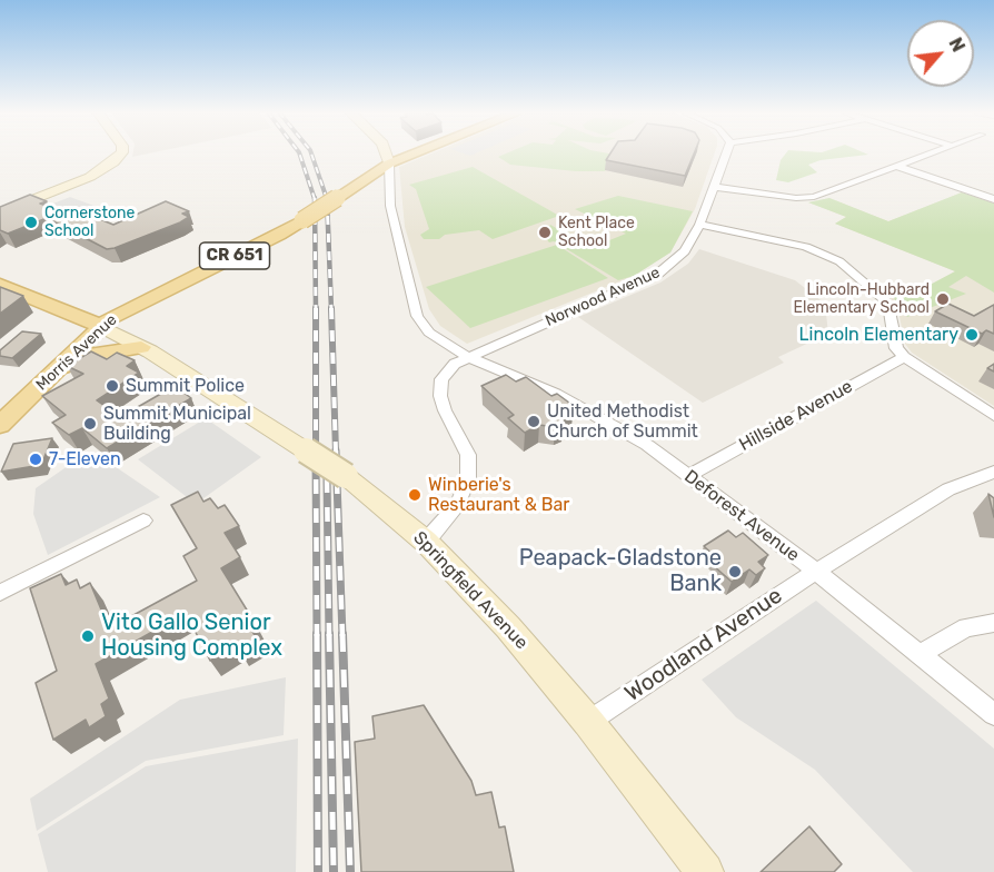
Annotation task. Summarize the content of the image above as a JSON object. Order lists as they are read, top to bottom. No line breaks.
{"streets":{"main road":["CR 651","Morris Avenue","Springfield Avenue"],"street":["Norwood Avenue","Hillside Avenue","Deforest Avenue","Woodland Avenue"]},"crossings":[["Norwood Avenue","Deforest Avenue"],["Morris Avenue","Deforest Avenue"],["Morris Avenue","Springfield Avenue"],["Hillside Avenue","Deforest Avenue"],["Deforest Avenue","Woodland Avenue"],["Springfield Avenue","Woodland Avenue"]],"places":["Cornerstone School","Kent Place School","Lincoln-Hubbard Elementary School","Lincoln Elementary","Summit Police","United Methodist Church of Summit","Summit Municipal Building","7-Eleven","Winberie's Restaurant & Bar","Peapack-Gladstone Bank","Vito Gallo Senior Housing Complex"],"north":"top right"}
